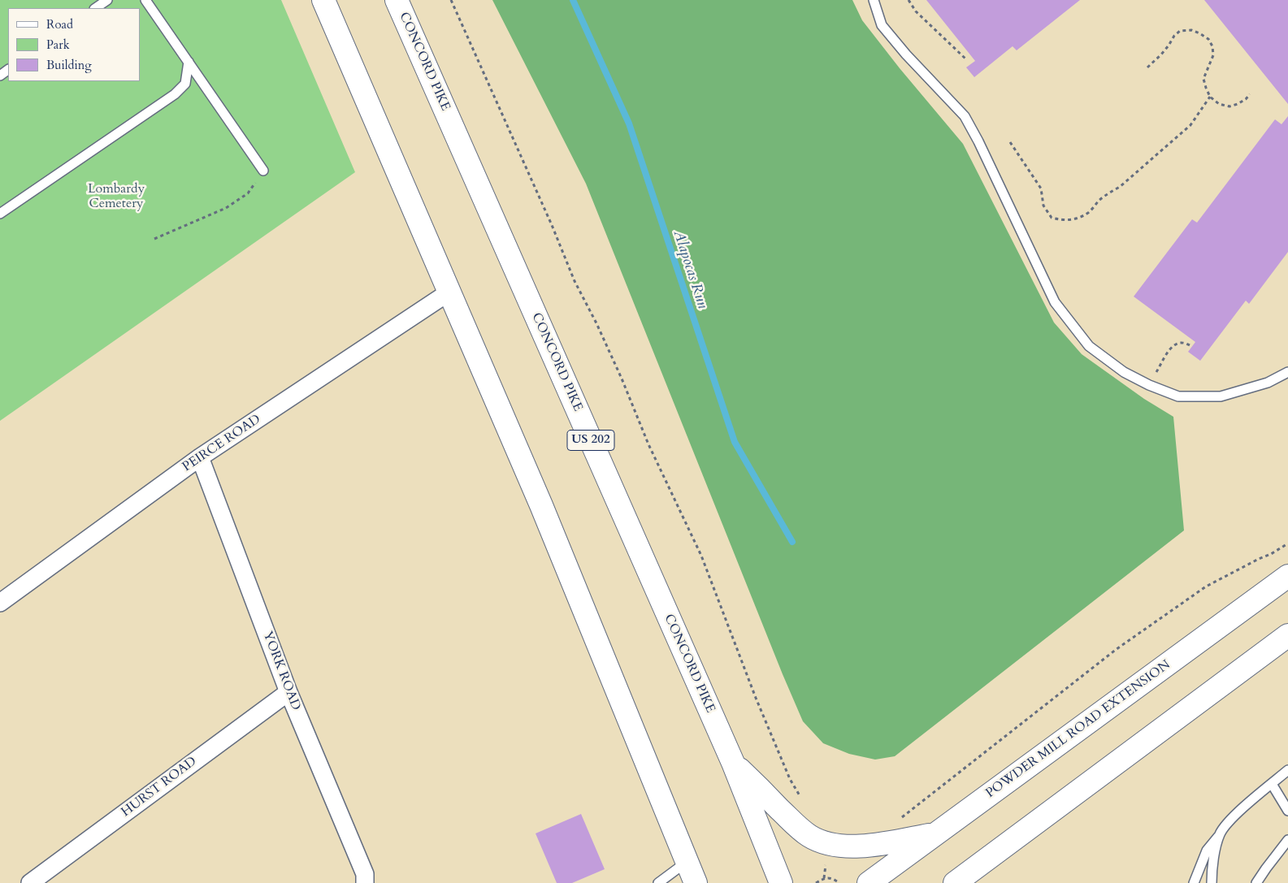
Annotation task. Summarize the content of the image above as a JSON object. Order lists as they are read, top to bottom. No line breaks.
{"streets":{"highway":["CONCORD PIKE","US 202","POWDER MILL ROAD EXTENSION"],"street":["PEIRCE ROAD","YORK ROAD","HURST ROAD"]},"crossings":[["PEIRCE ROAD","YORK ROAD"],["YORK ROAD","HURST ROAD"]],"water":["Alapocas Run"],"parks":["Lombardy Cemetery"],"legend":["Road","Park","Building"]}
